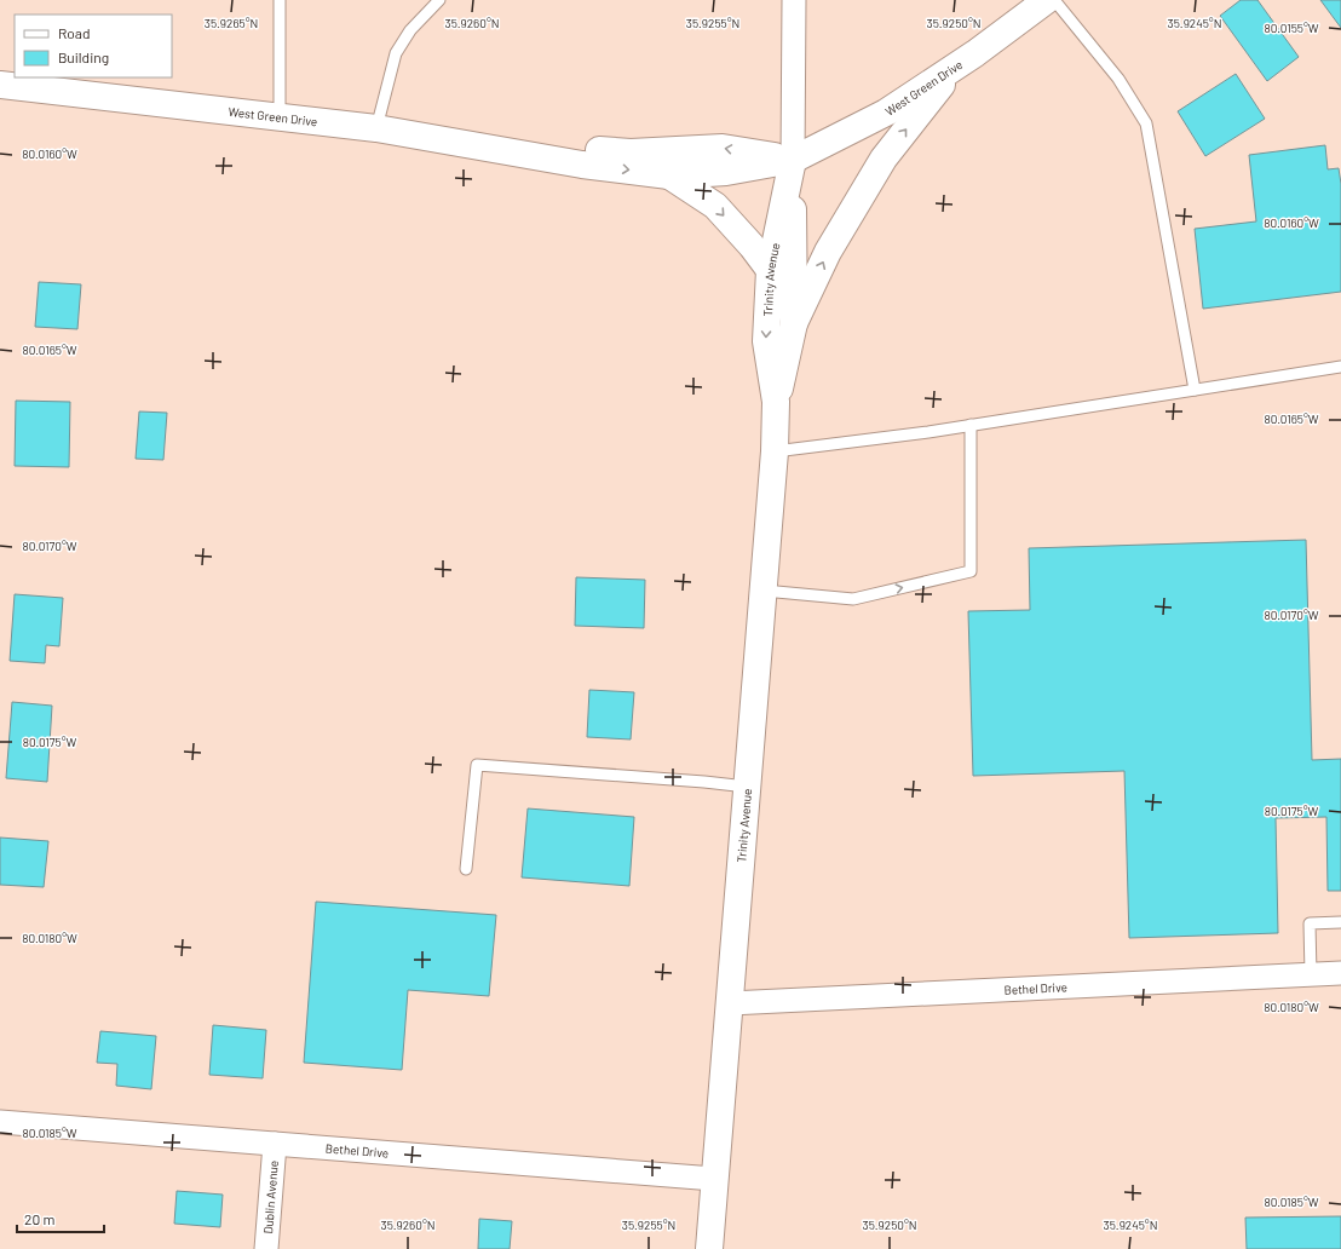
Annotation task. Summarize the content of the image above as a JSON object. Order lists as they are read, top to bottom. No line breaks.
{"streets":{"main road":["West Green Drive","Trinity Avenue"],"street":["Bethel Drive","Dublin Avenue"]},"crossings":[["West Green Drive","Trinity Avenue"],["Trinity Avenue","Bethel Drive"],["Bethel Drive","Dublin Avenue"]],"legend":["Road","Building"],"scale_bar":"20 m","coordinates":["35.9265°N","35.9260°N","35.9255°N","35.9250°N","35.9245°N","80.0155°W","80.0160°W","80.0165°W","80.0170°W","80.0175°W","80.0180°W","80.0185°W"]}
